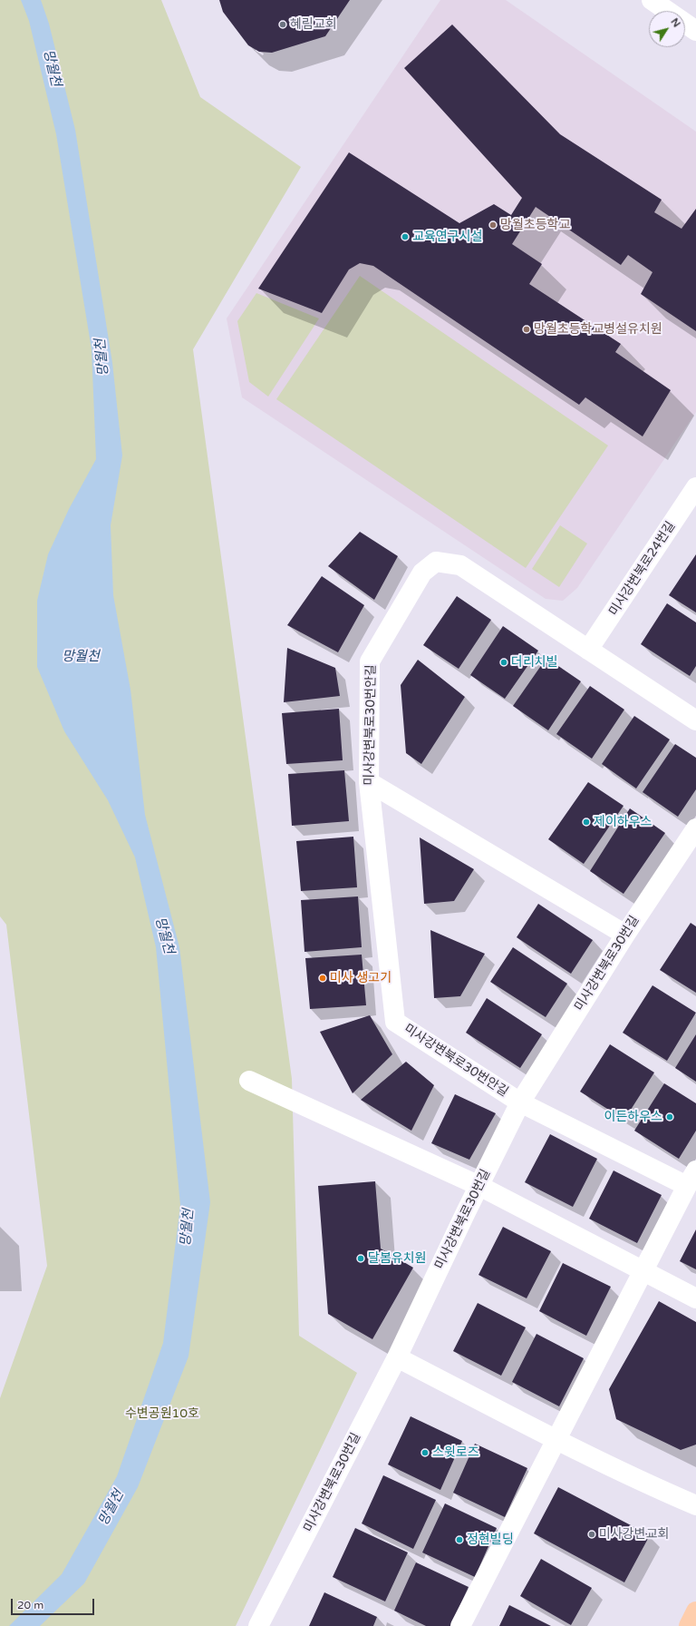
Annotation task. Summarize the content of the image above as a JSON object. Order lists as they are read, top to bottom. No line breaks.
{"streets":{"street":["미사강변북로24번길","미사강변북로30번안길","미사강변북로30번길"]},"crossings":[["미사강변북로24번길","미사강변북로30번안길"],["미사강변북로30번안길","미사강변북로30번길"]],"water":["망월천"],"parks":["수변공원10호"],"places":["혜림교회","망월초등학교","교육연구시설","망월초등학교병설유치원","더리치빌","제이하우스","미사 생고기","이든하우스","달봄유치원","스윗로즈","미사강변교회","정현빌딩"],"scale_bar":"20 m","north":"top right"}
